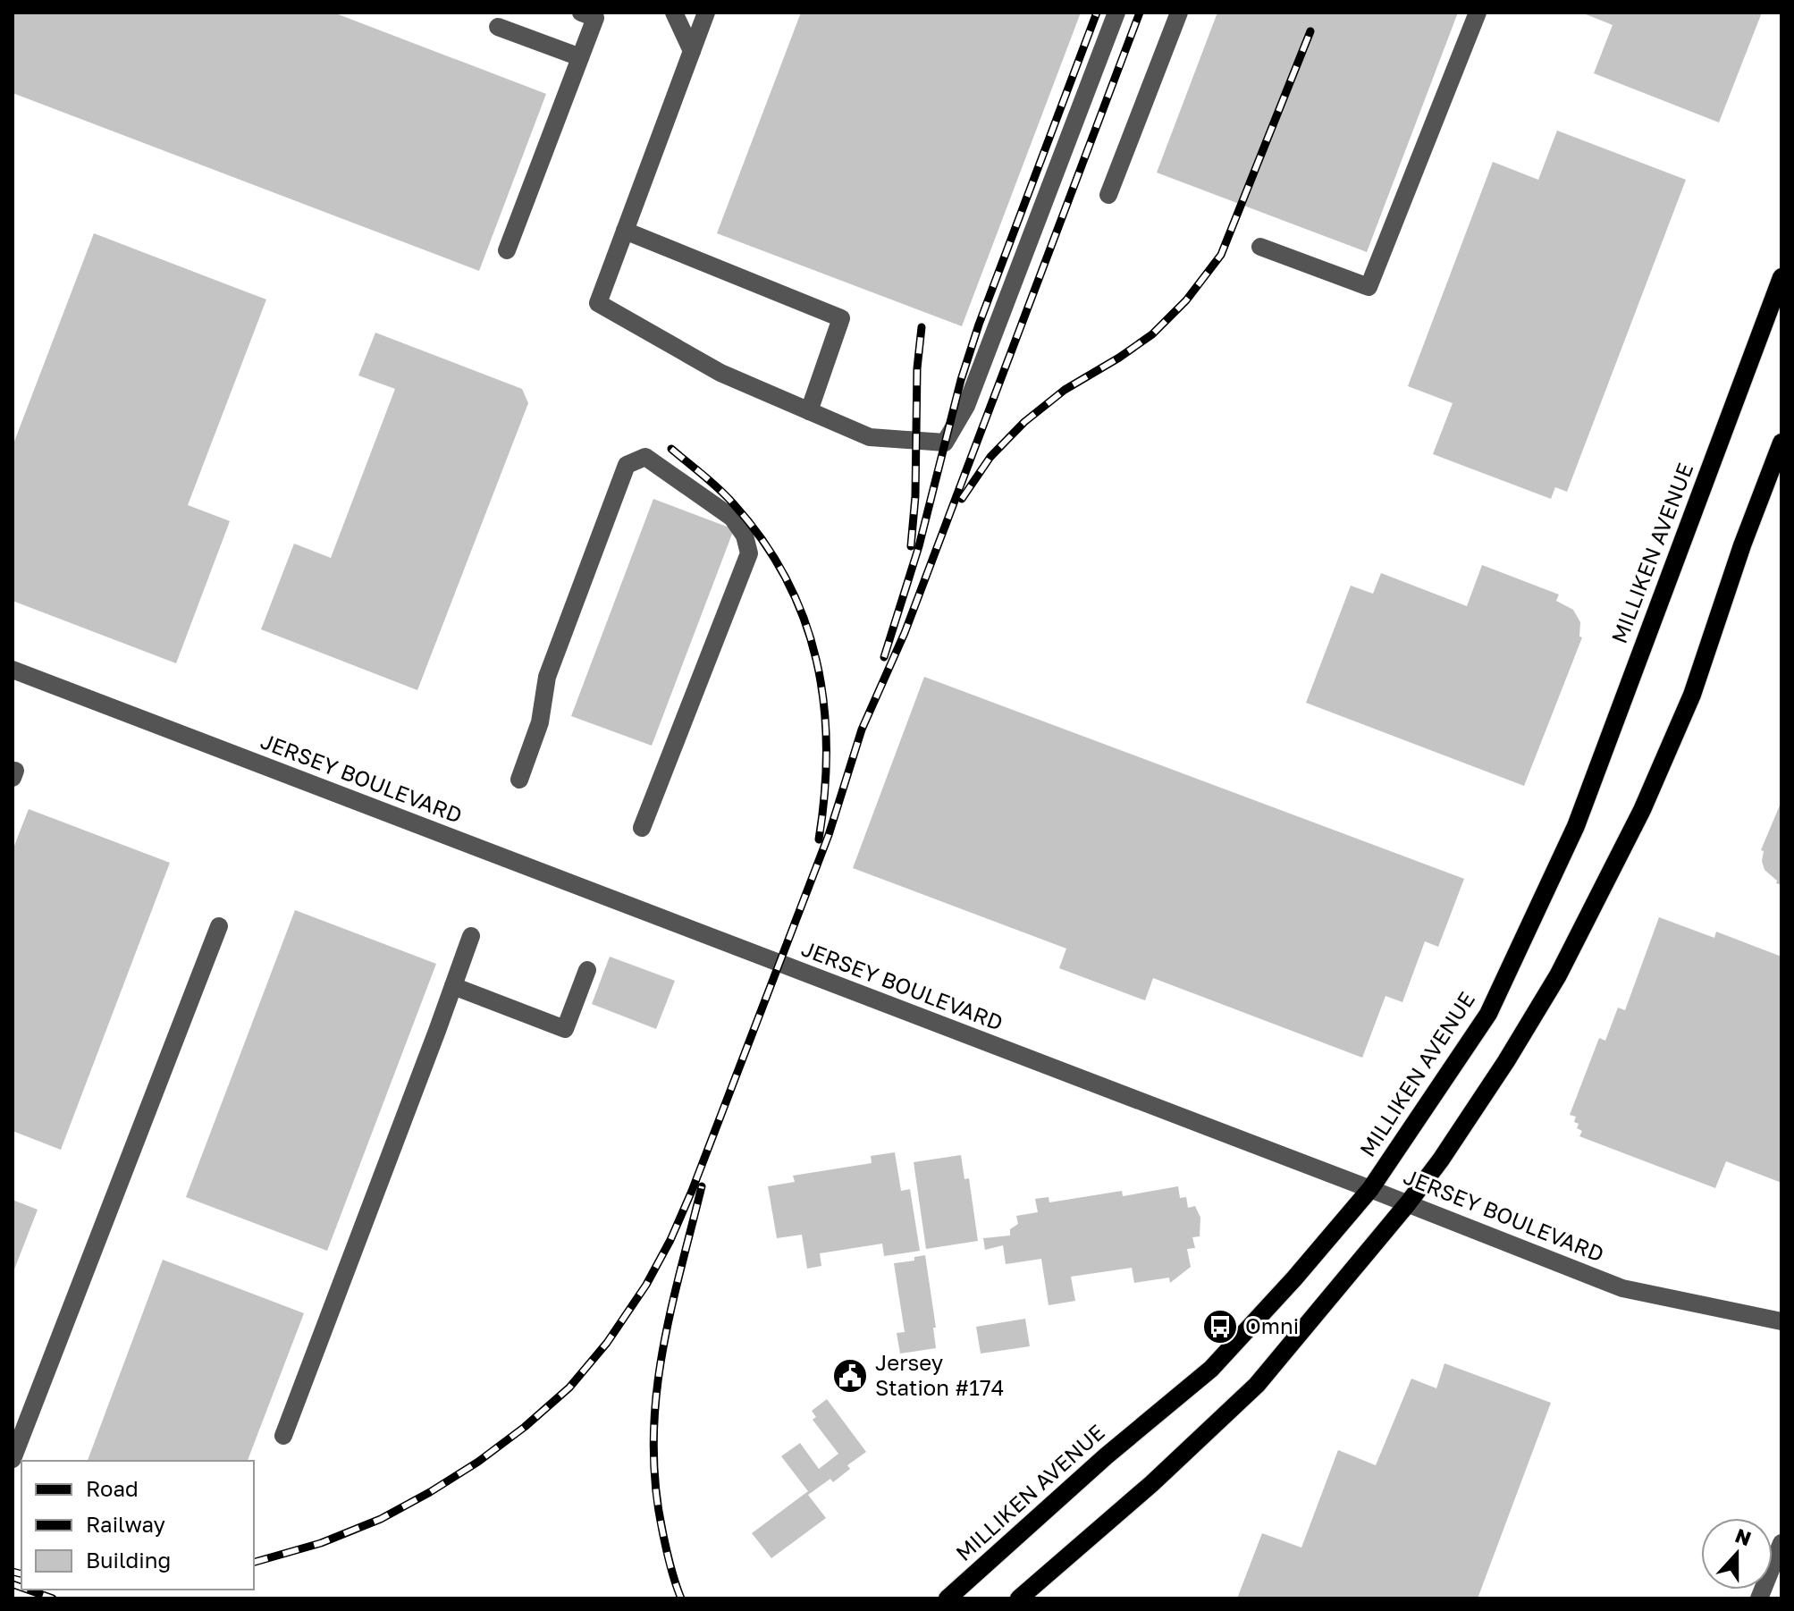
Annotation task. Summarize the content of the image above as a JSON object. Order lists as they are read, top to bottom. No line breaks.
{"streets":{"main road":["MILLIKEN AVENUE"],"street":["JERSEY BOULEVARD"]},"crossings":[["MILLIKEN AVENUE","JERSEY BOULEVARD"]],"places":{"bus stop":["Omni"],"public building":["Jersey Station #174"]},"legend":["Road","Railway","Building"],"north":"top"}
